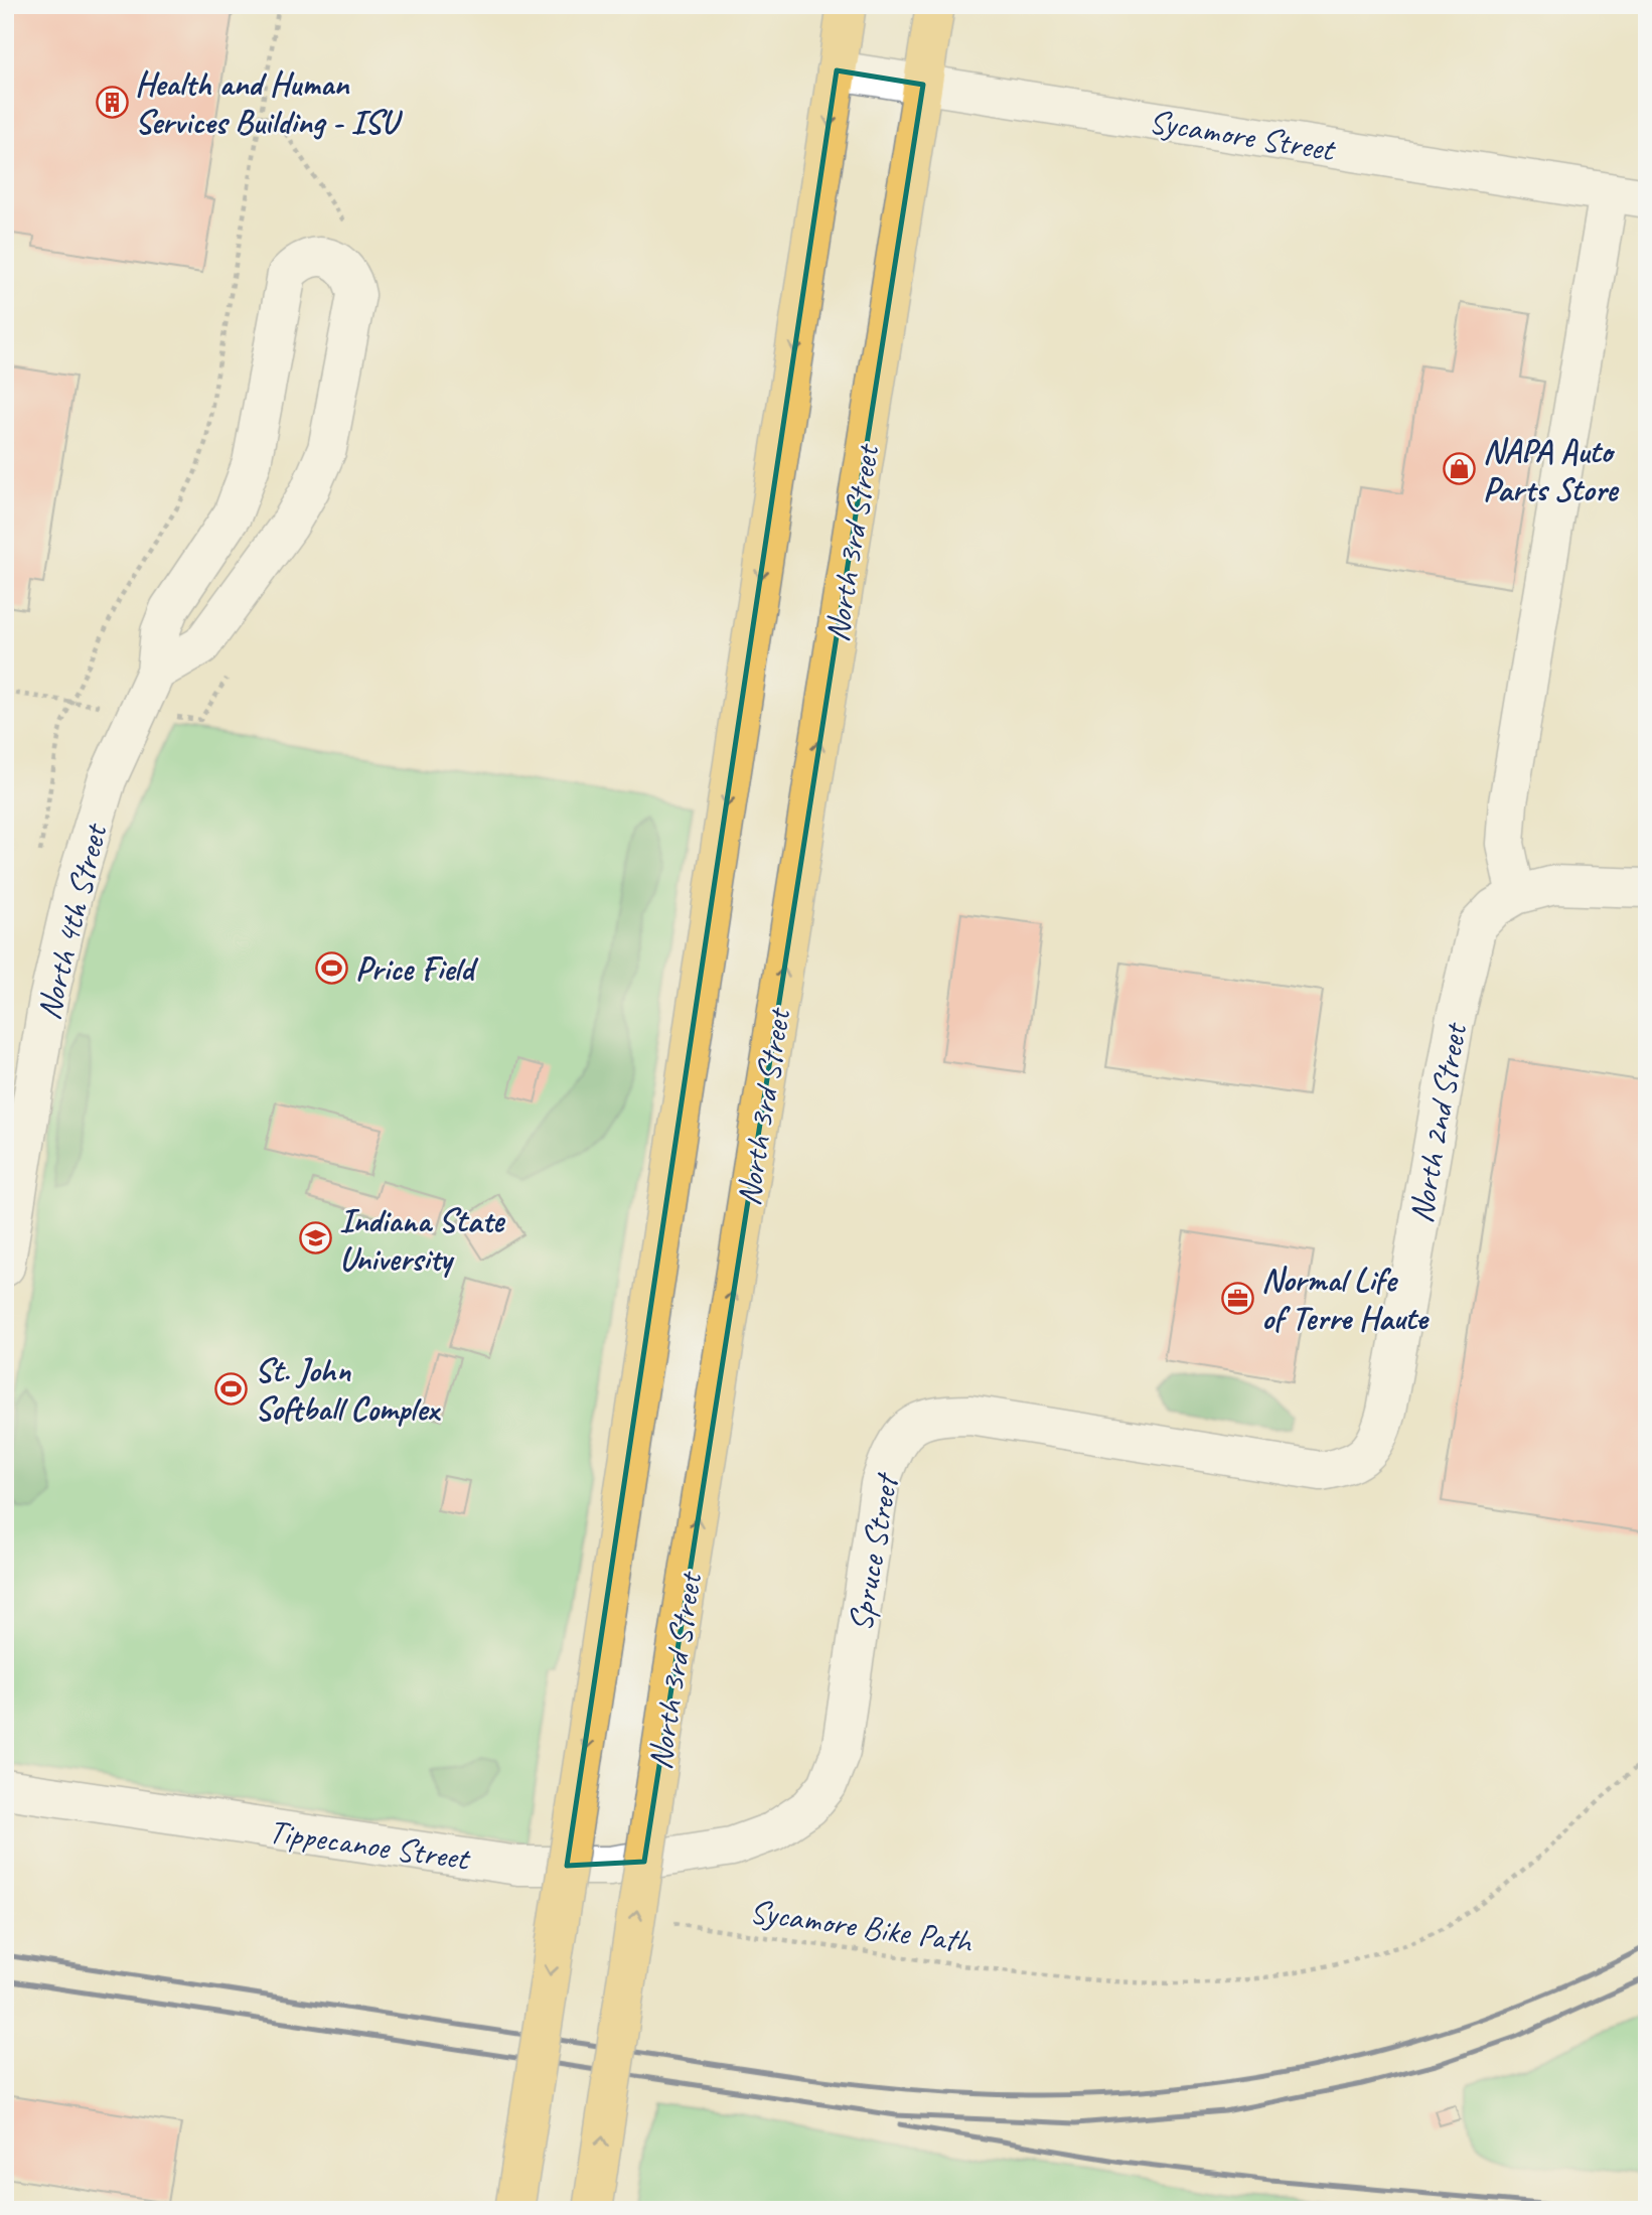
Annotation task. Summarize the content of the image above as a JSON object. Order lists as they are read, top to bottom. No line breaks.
{"streets":{"highway":["North 3rd Street"],"street":["Sycamore Street","North 4th Street","North 2nd Street","Spruce Street","Tippecanoe Street"],"path":["Sycamore Bike Path"]},"crossings":[["Sycamore Street","North 3rd Street"],["North 2nd Street","Spruce Street"],["Spruce Street","Tippecanoe Street"]],"places":{"building":["Health and Human Services Building - ISU"],"shop":["NAPA Auto Parts Store"],"sports":["Price Field","St. John Softball Complex"],"school or university":["Indiana State University"],"office":["Normal Life of Terre Haute"]}}
